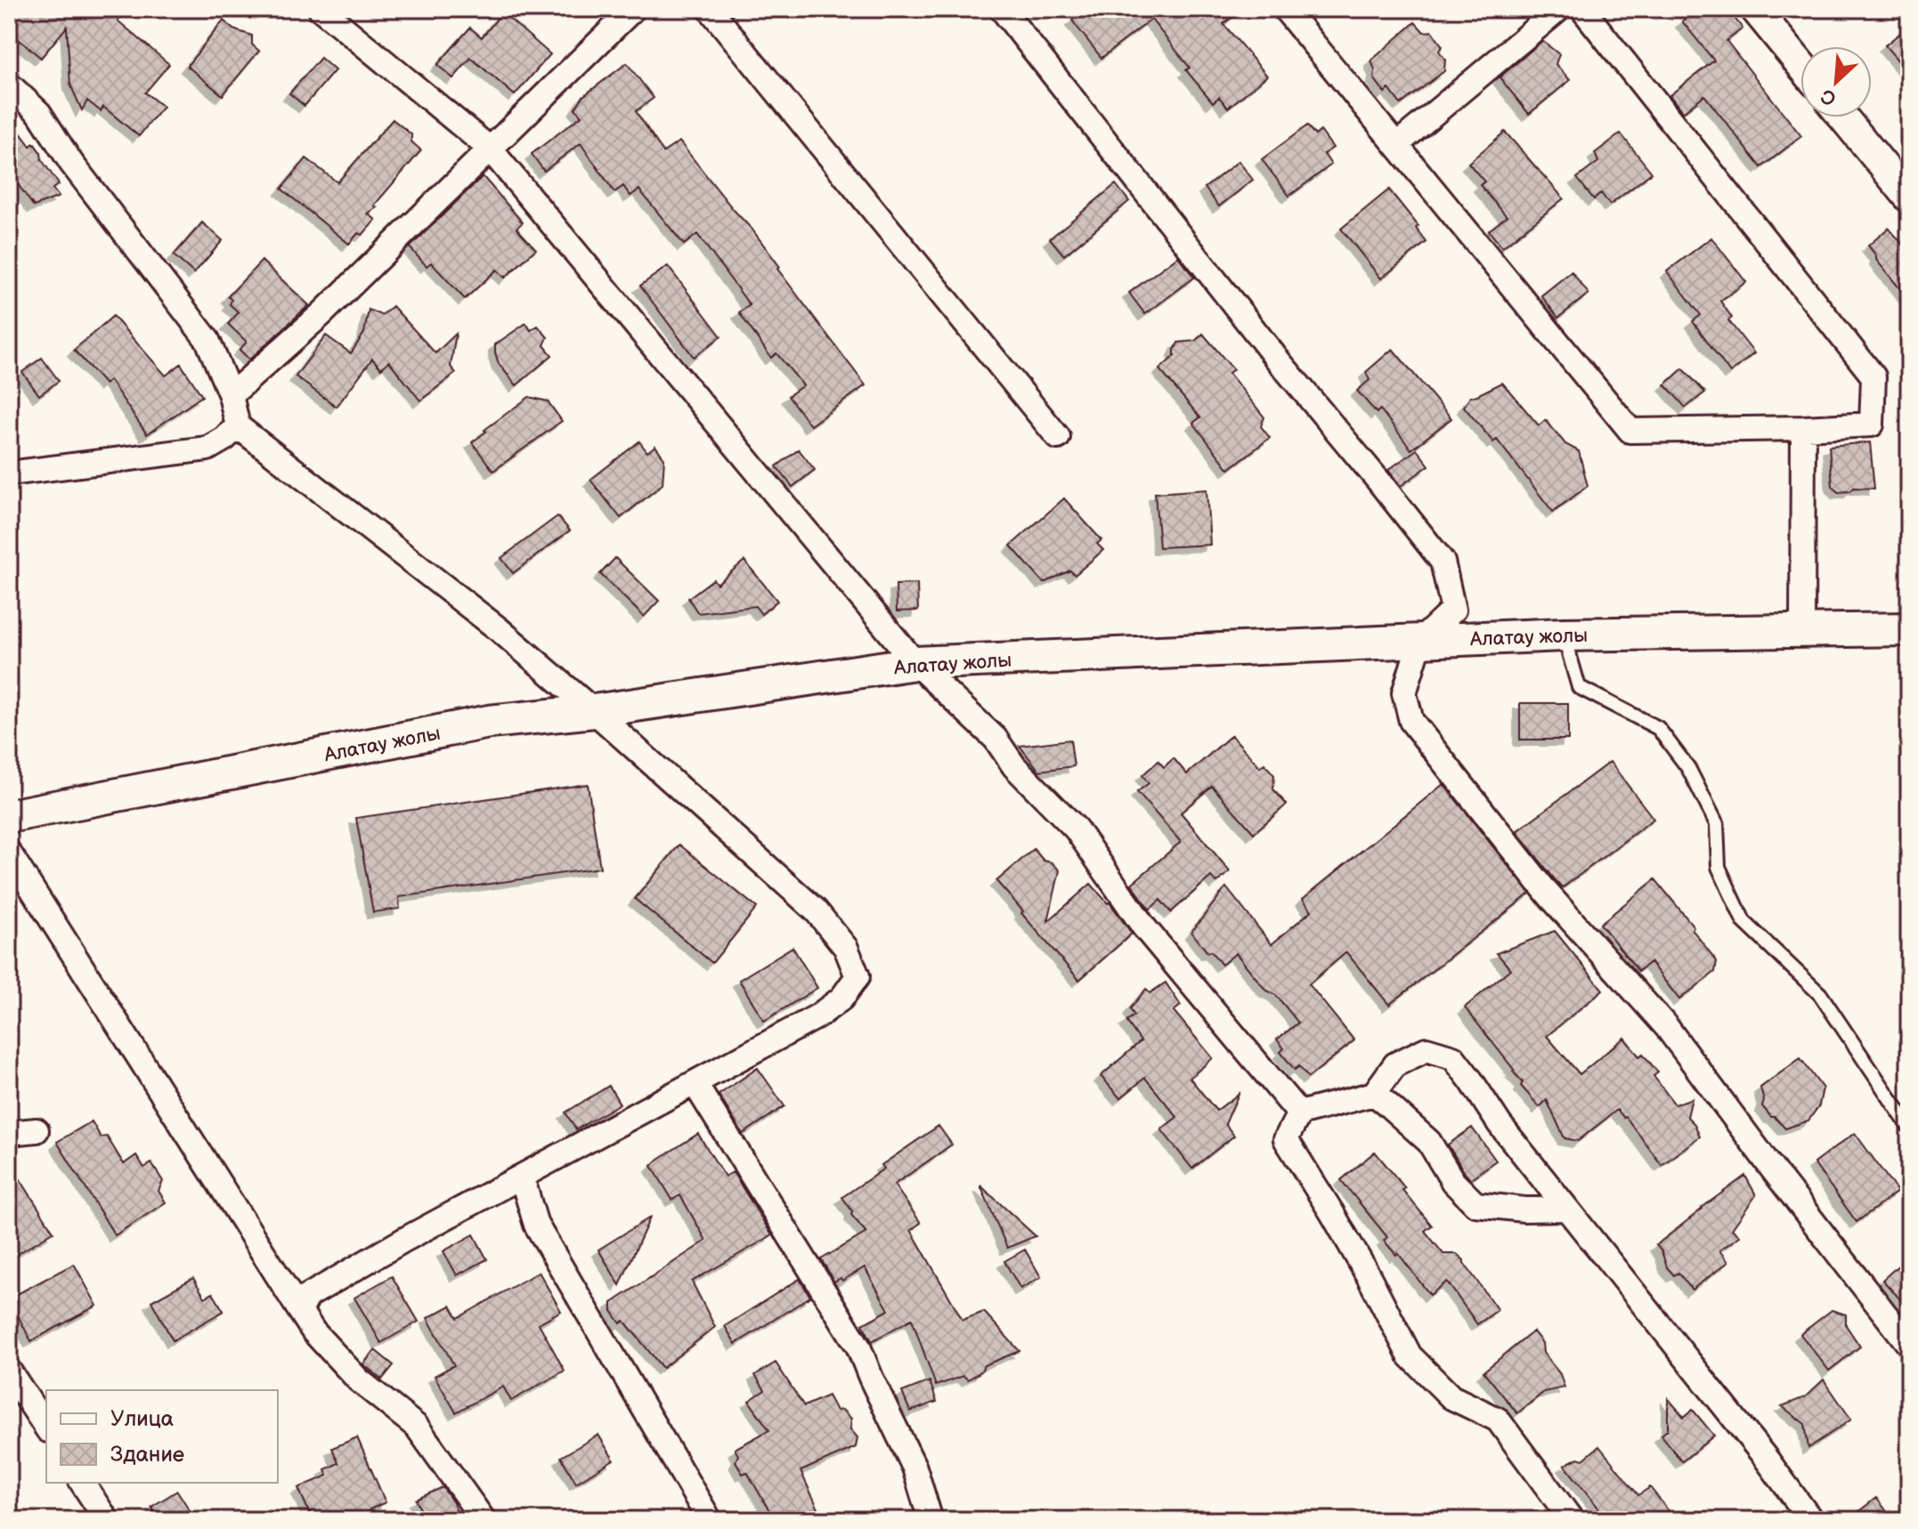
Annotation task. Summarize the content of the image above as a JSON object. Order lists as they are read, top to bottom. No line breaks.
{"streets":{"main road":["Алатау жолы"]},"legend":["Улица","Здание"],"north":"bottom left"}
